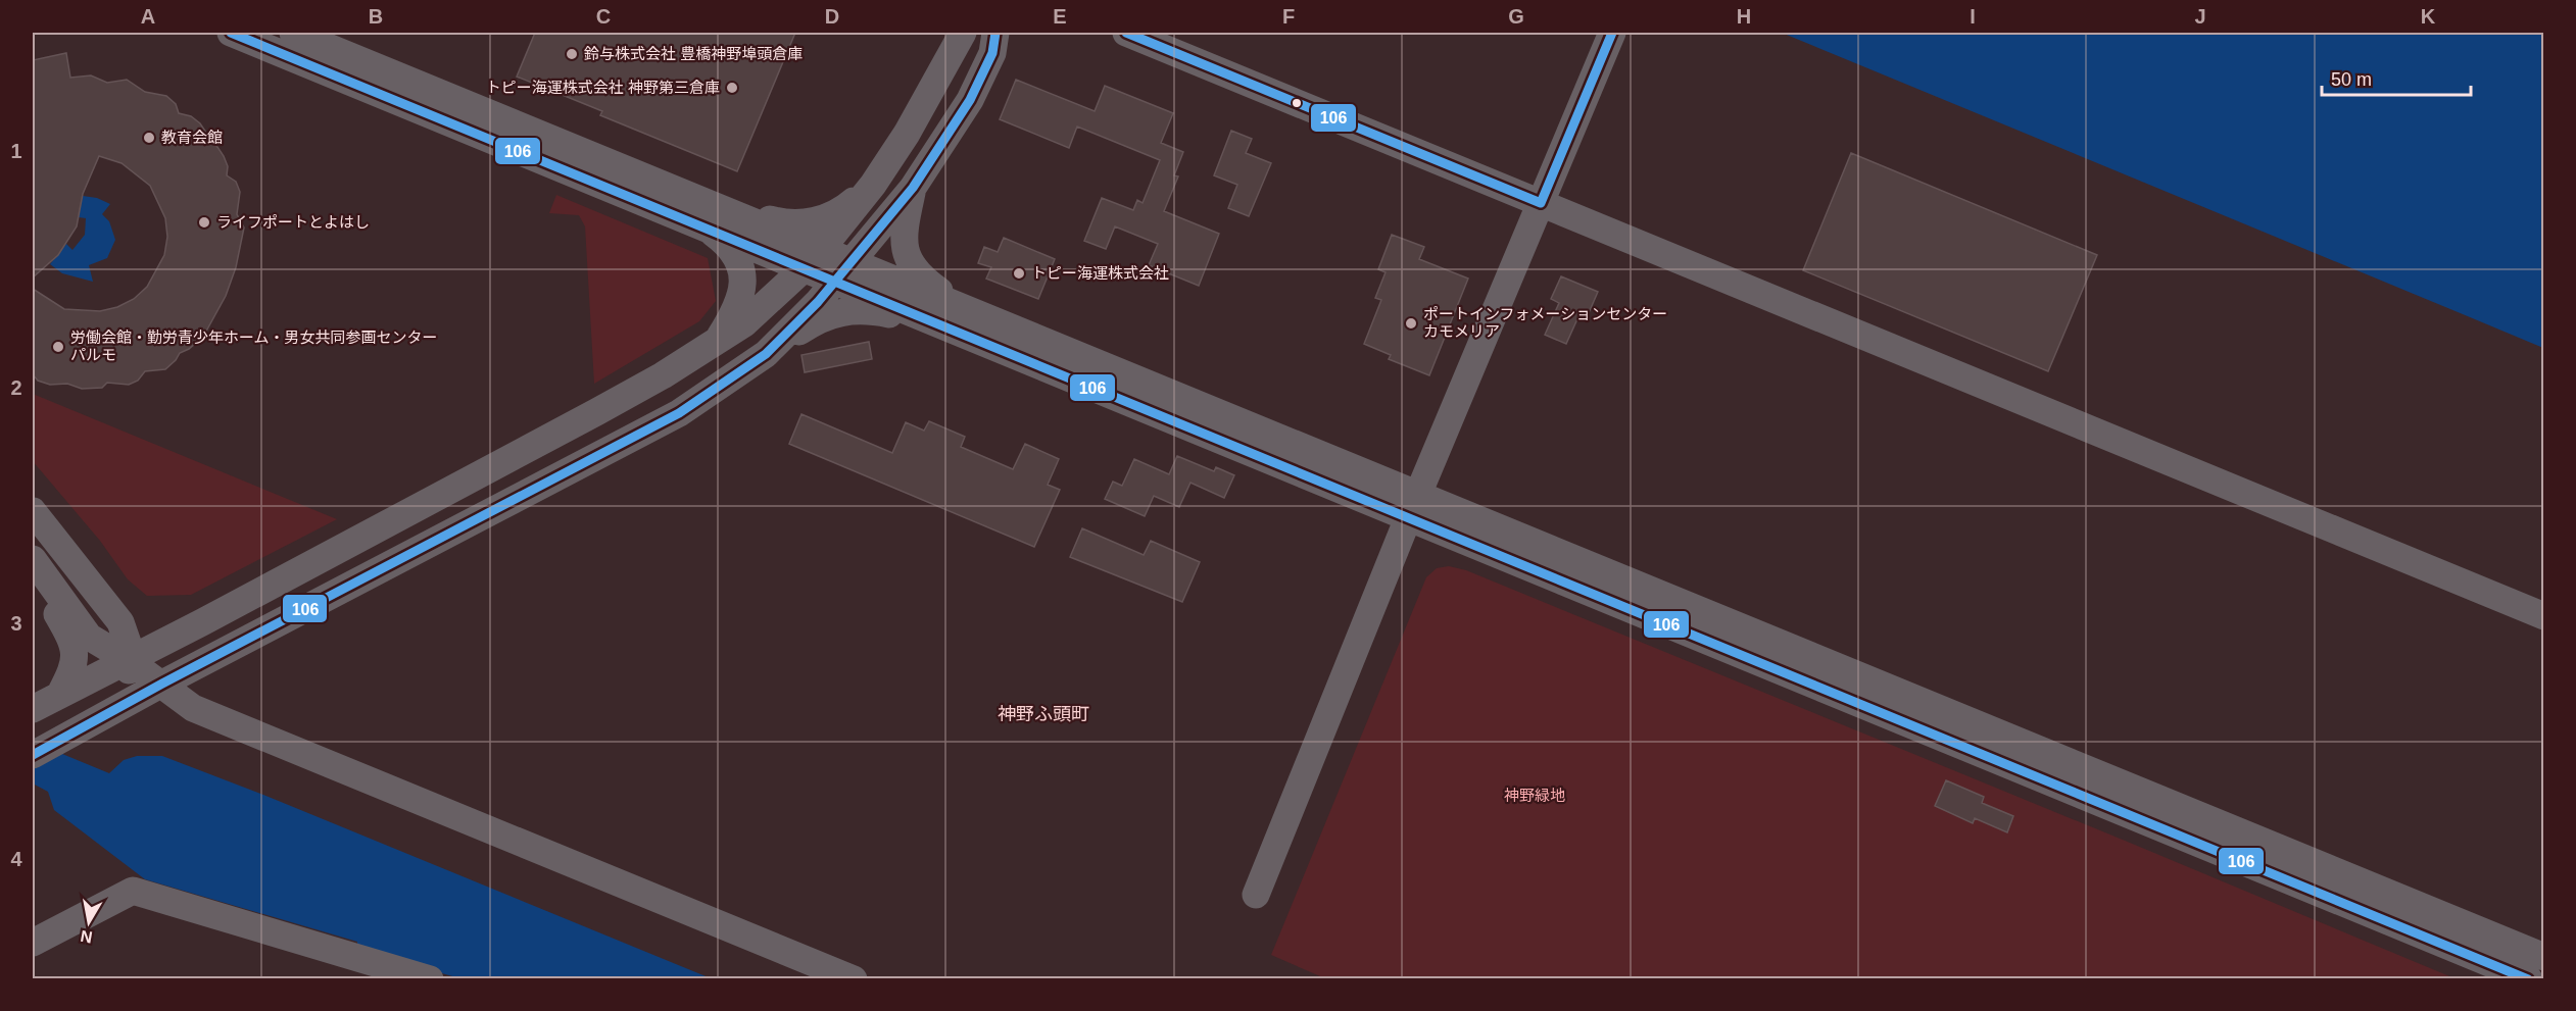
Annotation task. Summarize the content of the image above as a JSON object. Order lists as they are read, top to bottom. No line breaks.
{"districts":["神野ふ頭町"],"parks":["神野緑地"],"places":["鈴与株式会社 豊橋神野埠頭倉庫","トピー海運株式会社 神野第三倉庫","教育会館","ライフポートとよはし","トピー海運株式会社","ポートインフォメーションセンター カモメリア","労働会館・勤労青少年ホーム・男女共同参画センター パルモ"],"lines":["transit line 106"],"scale_bar":"50 m","north":"bottom","grid":{"columns":["A","B","C","D","E","F","G","H","I","J","K"],"rows":["1","2","3","4"]}}
